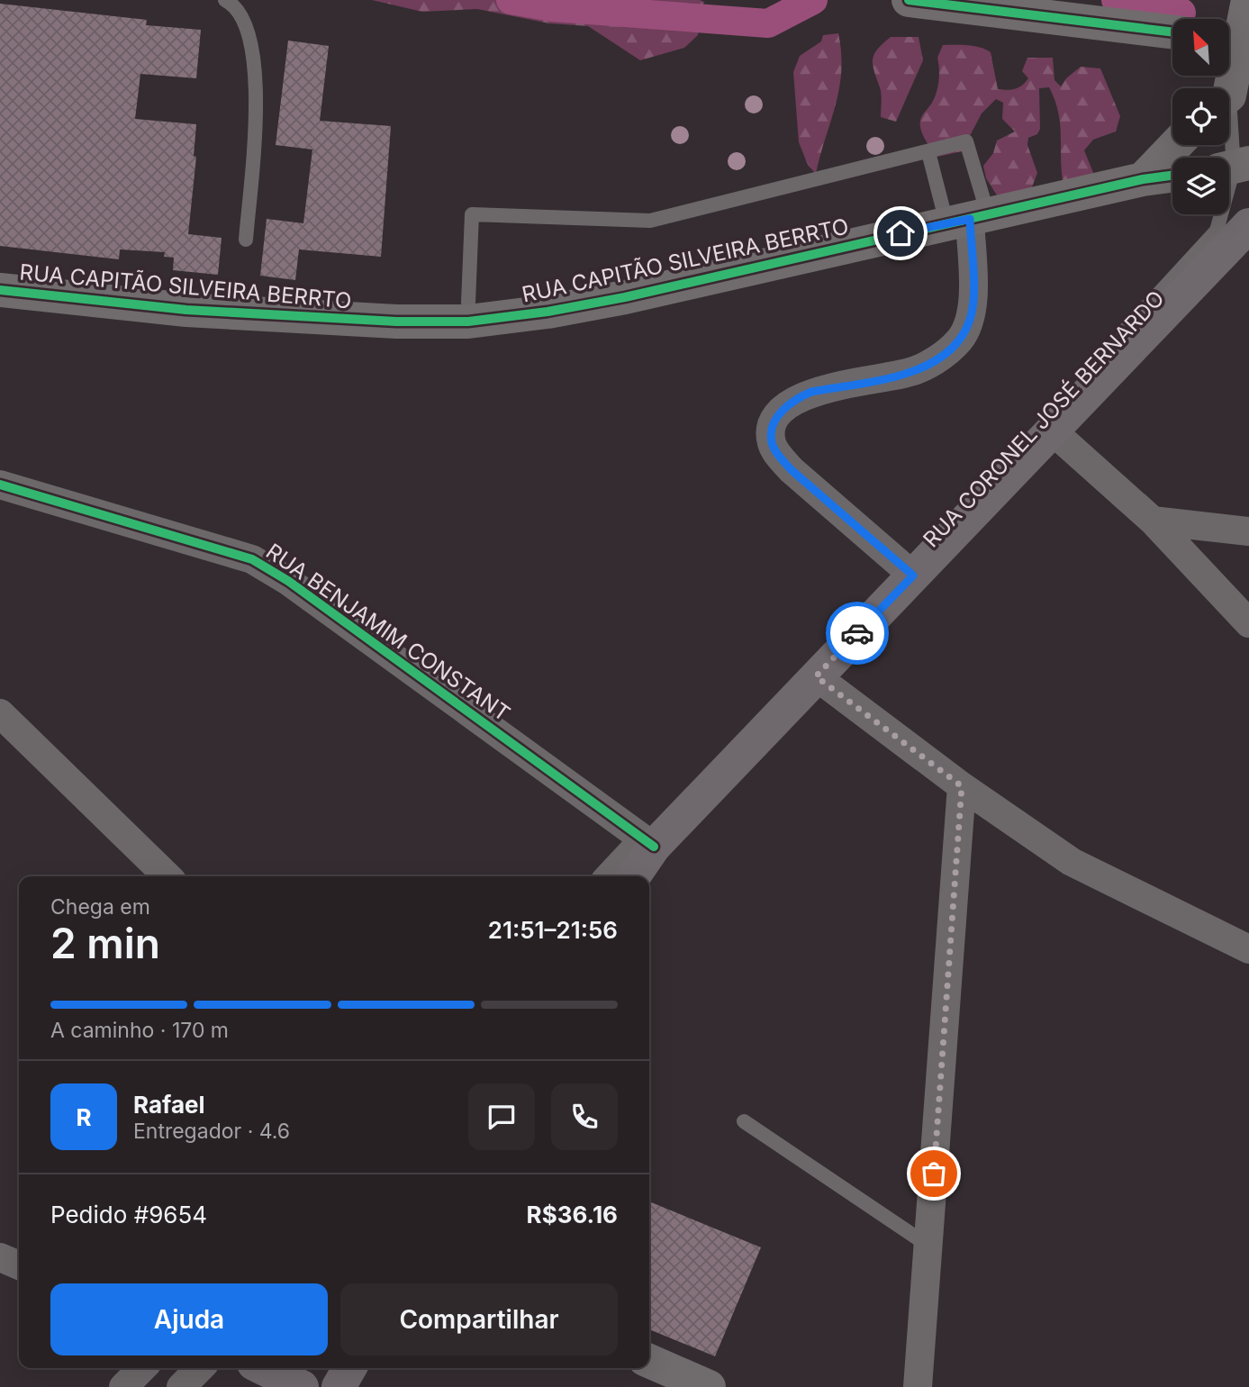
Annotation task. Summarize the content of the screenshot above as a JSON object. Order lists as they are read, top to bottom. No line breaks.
{"streets":{"main road":["RUA CORONEL JOSÉ BERNARDO"],"street":["RUA CAPITÃO SILVEIRA BERRTO","RUA BENJAMIM CONSTANT"]},"crossings":[["RUA CORONEL JOSÉ BERNARDO","RUA BENJAMIM CONSTANT"]],"north":"top left","page":{"heading":["2 min","Chega em","21:51–21:56"],"panel":["Rafael","Entregador · 4.6","Pedido #9654","R$36.16"],"bar":"A caminho · 170 m","round":"R","buttons":["Ajuda","Compartilhar"]}}
